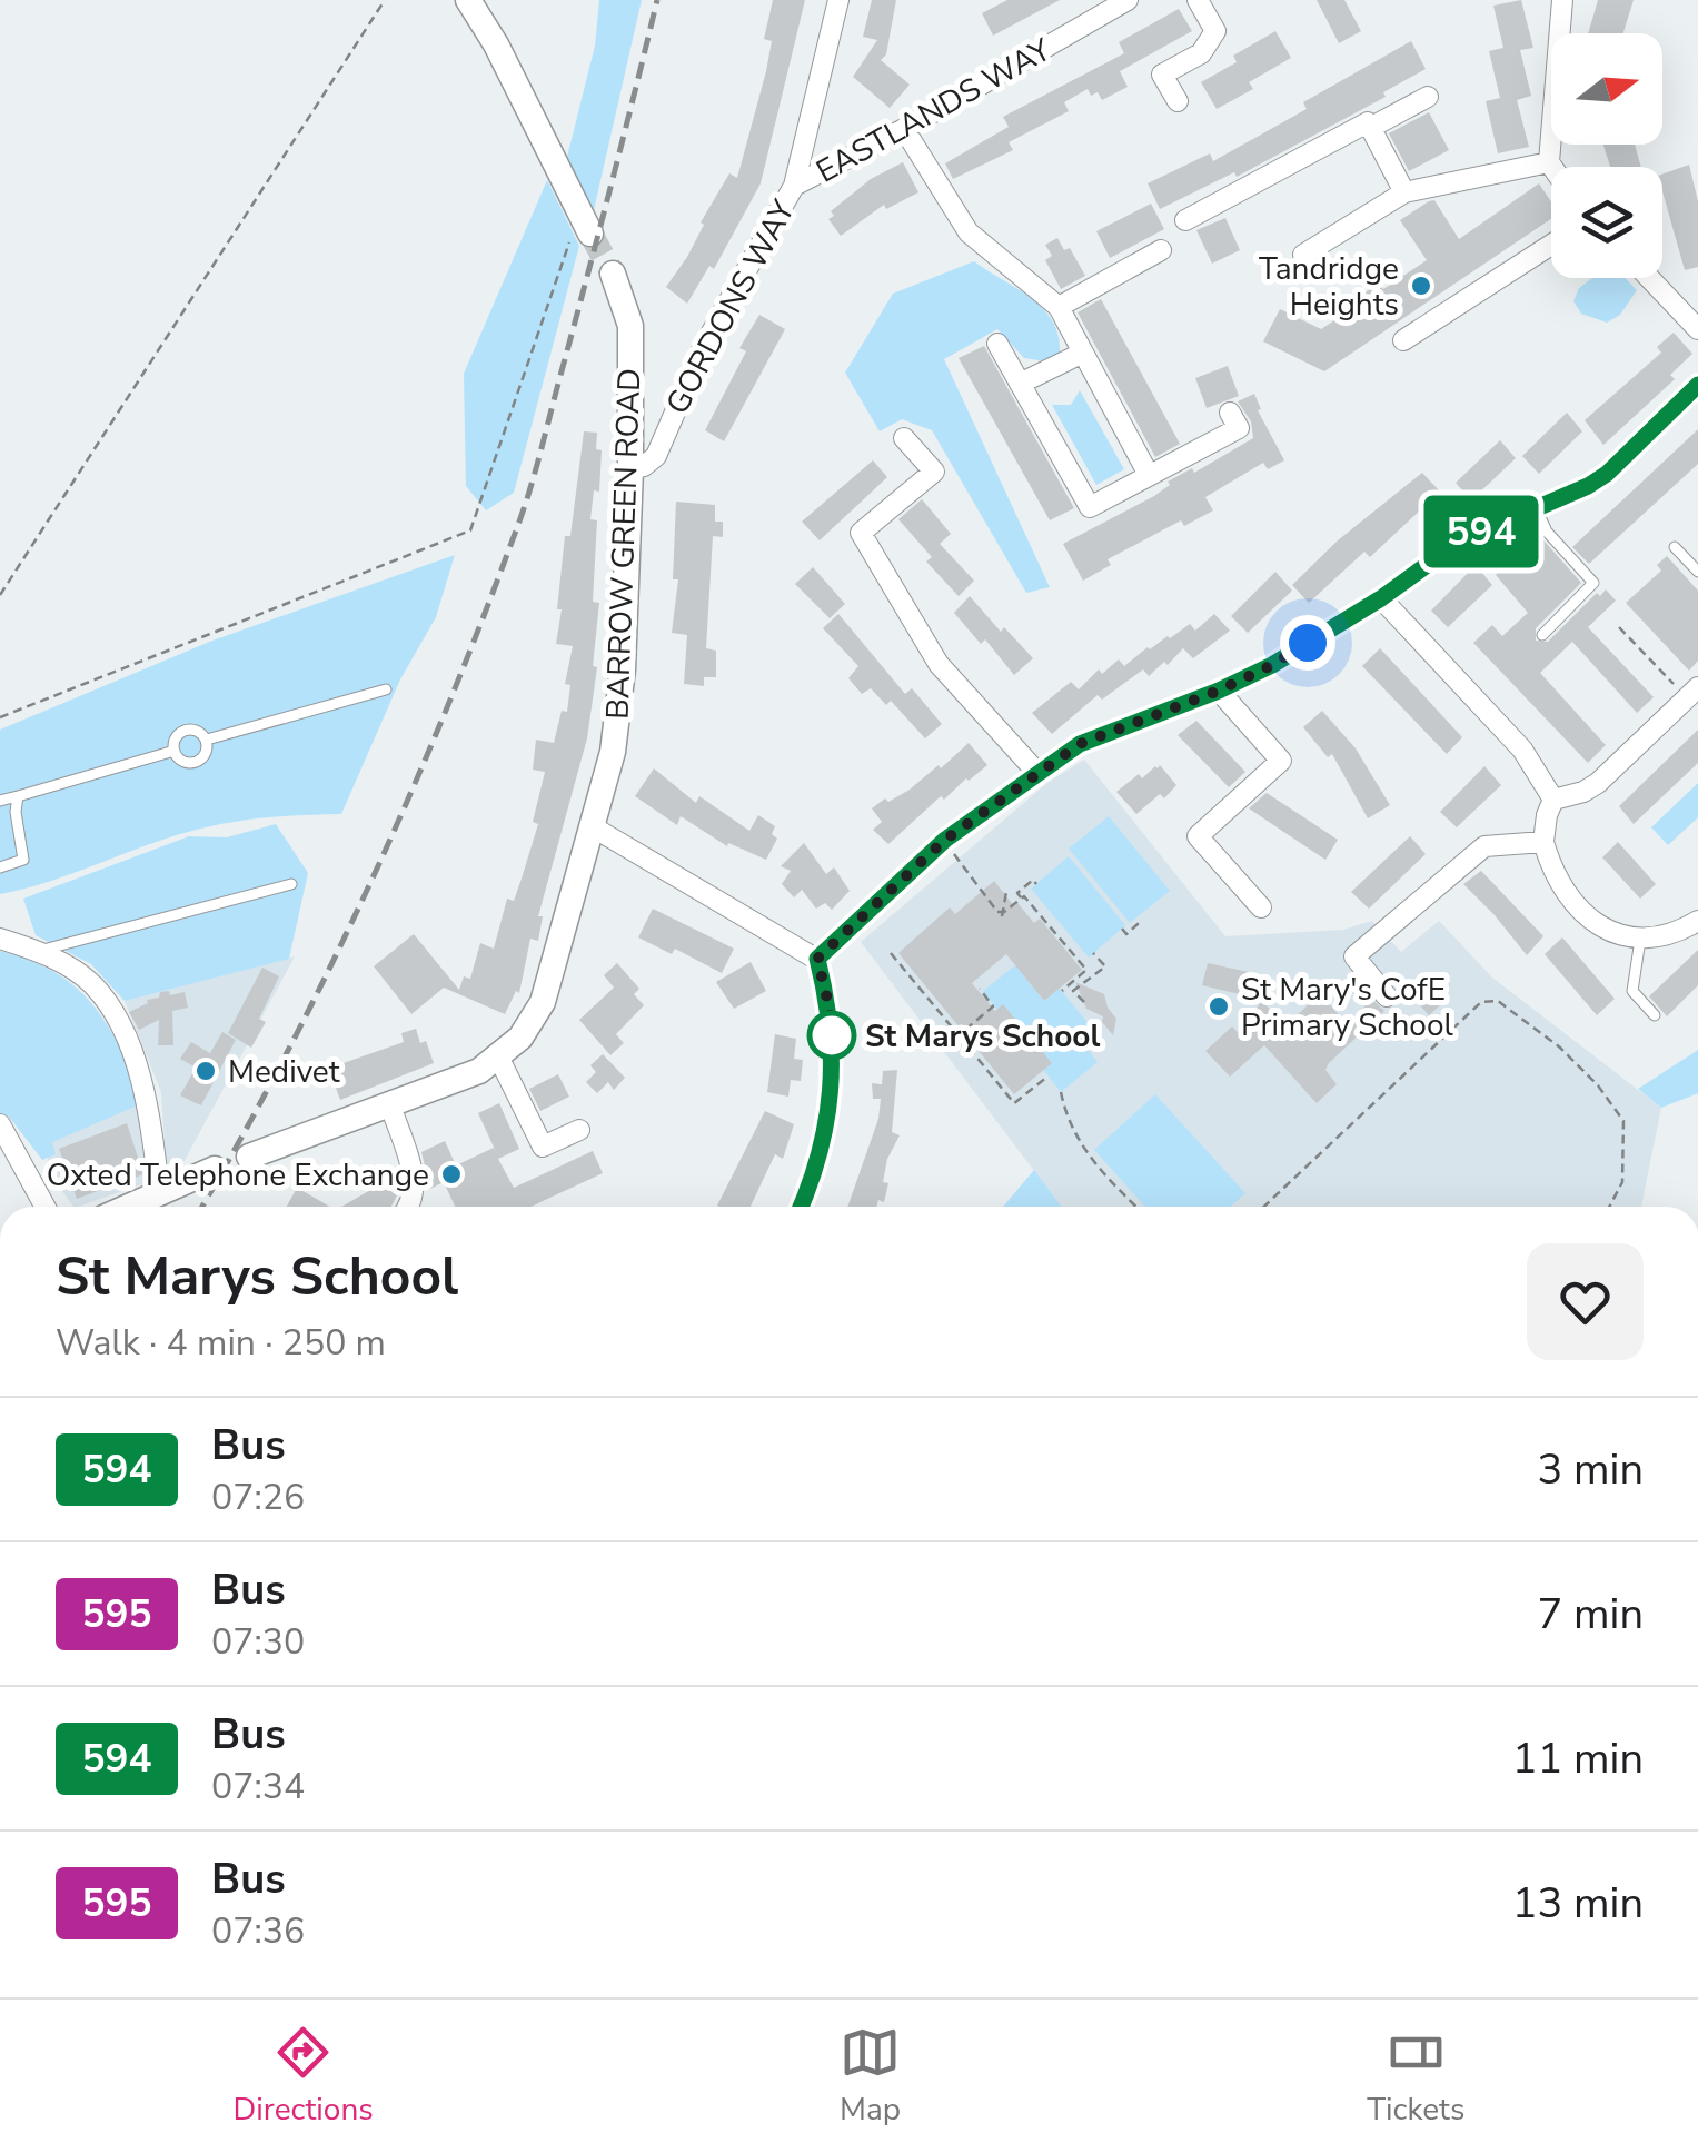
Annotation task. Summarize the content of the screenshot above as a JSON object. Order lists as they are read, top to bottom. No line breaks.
{"streets":{"street":["EASTLANDS WAY","GORDONS WAY","BARROW GREEN ROAD"]},"crossings":[["EASTLANDS WAY","GORDONS WAY"],["GORDONS WAY","BARROW GREEN ROAD"]],"places":["Tandridge Heights","St Mary's CofE Primary School","St Marys School","Medivet","Oxted Telephone Exchange"],"lines":["bus line 594"],"north":"right","page":{"on_map":"594","heading":["St Marys School","Walk · 4 min · 250 m"],"list":[{"mark":"594","name":"Bus","note":"07:26","value":"3 min"},{"mark":"595","name":"Bus","note":"07:30","value":"7 min"},{"mark":"594","name":"Bus","note":"07:34","value":"11 min"},{"mark":"595","name":"Bus","note":"07:36","value":"13 min"}],"tabs":["Directions","Map","Tickets"]}}
